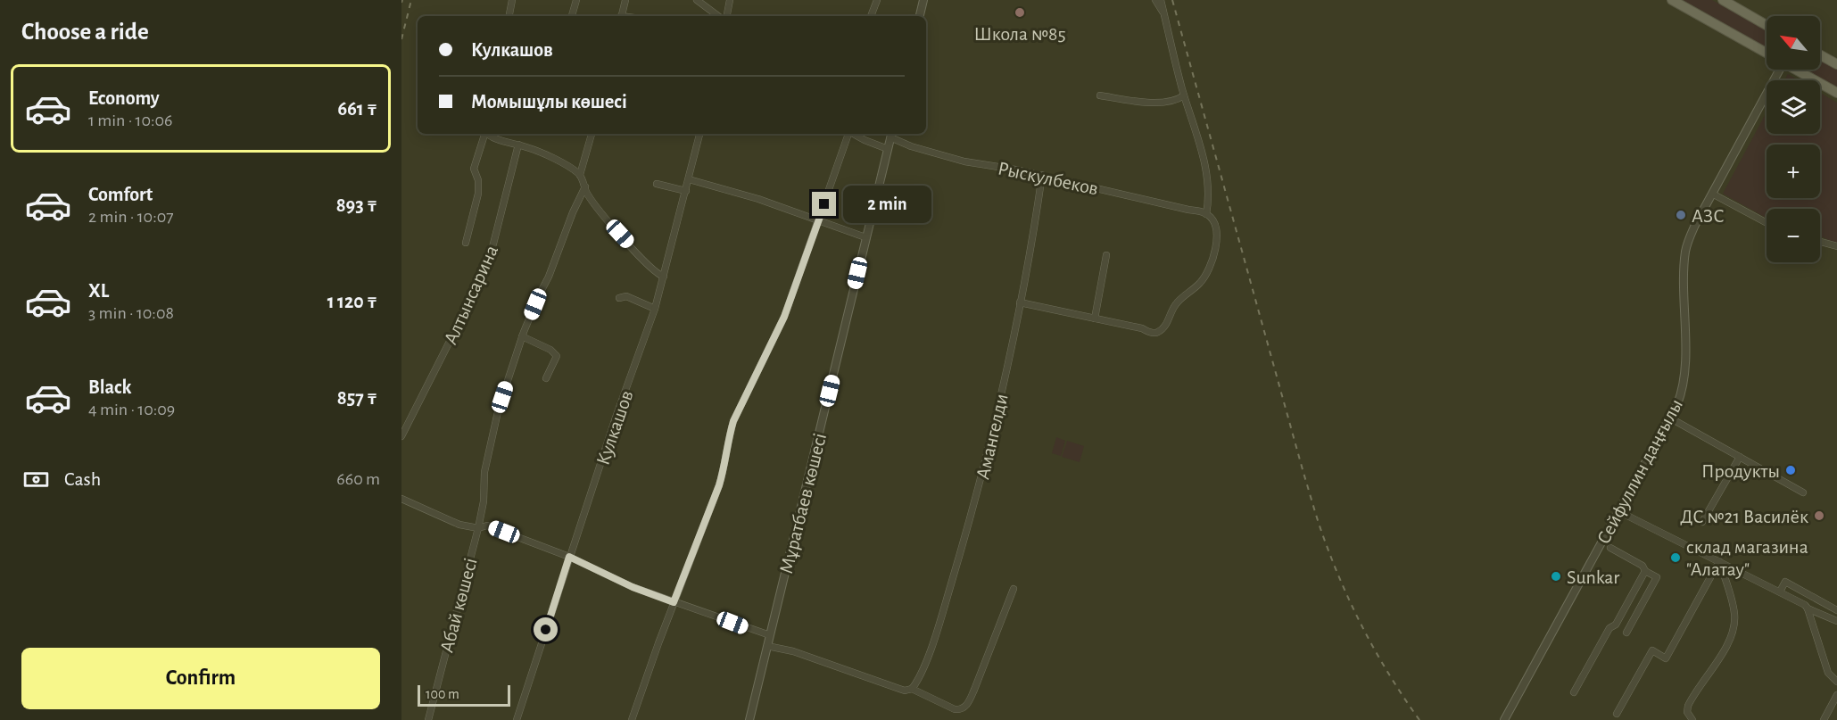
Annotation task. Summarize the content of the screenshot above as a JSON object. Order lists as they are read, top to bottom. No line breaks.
{"streets":{"street":["Рыскулбеков","Алтынсарина","Кулкашов","Амангелди","Сейфуллин даңғылы","Мұратбаев көшесі","Абай көшесі"]},"crossings":[["Рыскулбеков","Амангелди"],["Рыскулбеков","Мұратбаев көшесі"]],"places":["Школа №85","АЗС","Продукты","ДС №21 Василёк","склад магазина \"Алатау\"","Sunkar"],"scale_bar":"100 m","north":"top left","page":{"heading":"Choose a ride","map_buttons":["+","−"],"banner":["Кулкашов","Момышұлы көшесі"],"list":[{"name":"Economy","note":"1 min · 10:06","value":"661 ₸"},{"name":"Comfort","note":"2 min · 10:07","value":"893 ₸"},{"name":"XL","note":"3 min · 10:08","value":"1 120 ₸"},{"name":"Black","note":"4 min · 10:09","value":"857 ₸"}],"bubble":"2 min","pay":["Cash","660 m"],"buttons":"Confirm","scale":"100 m"}}
